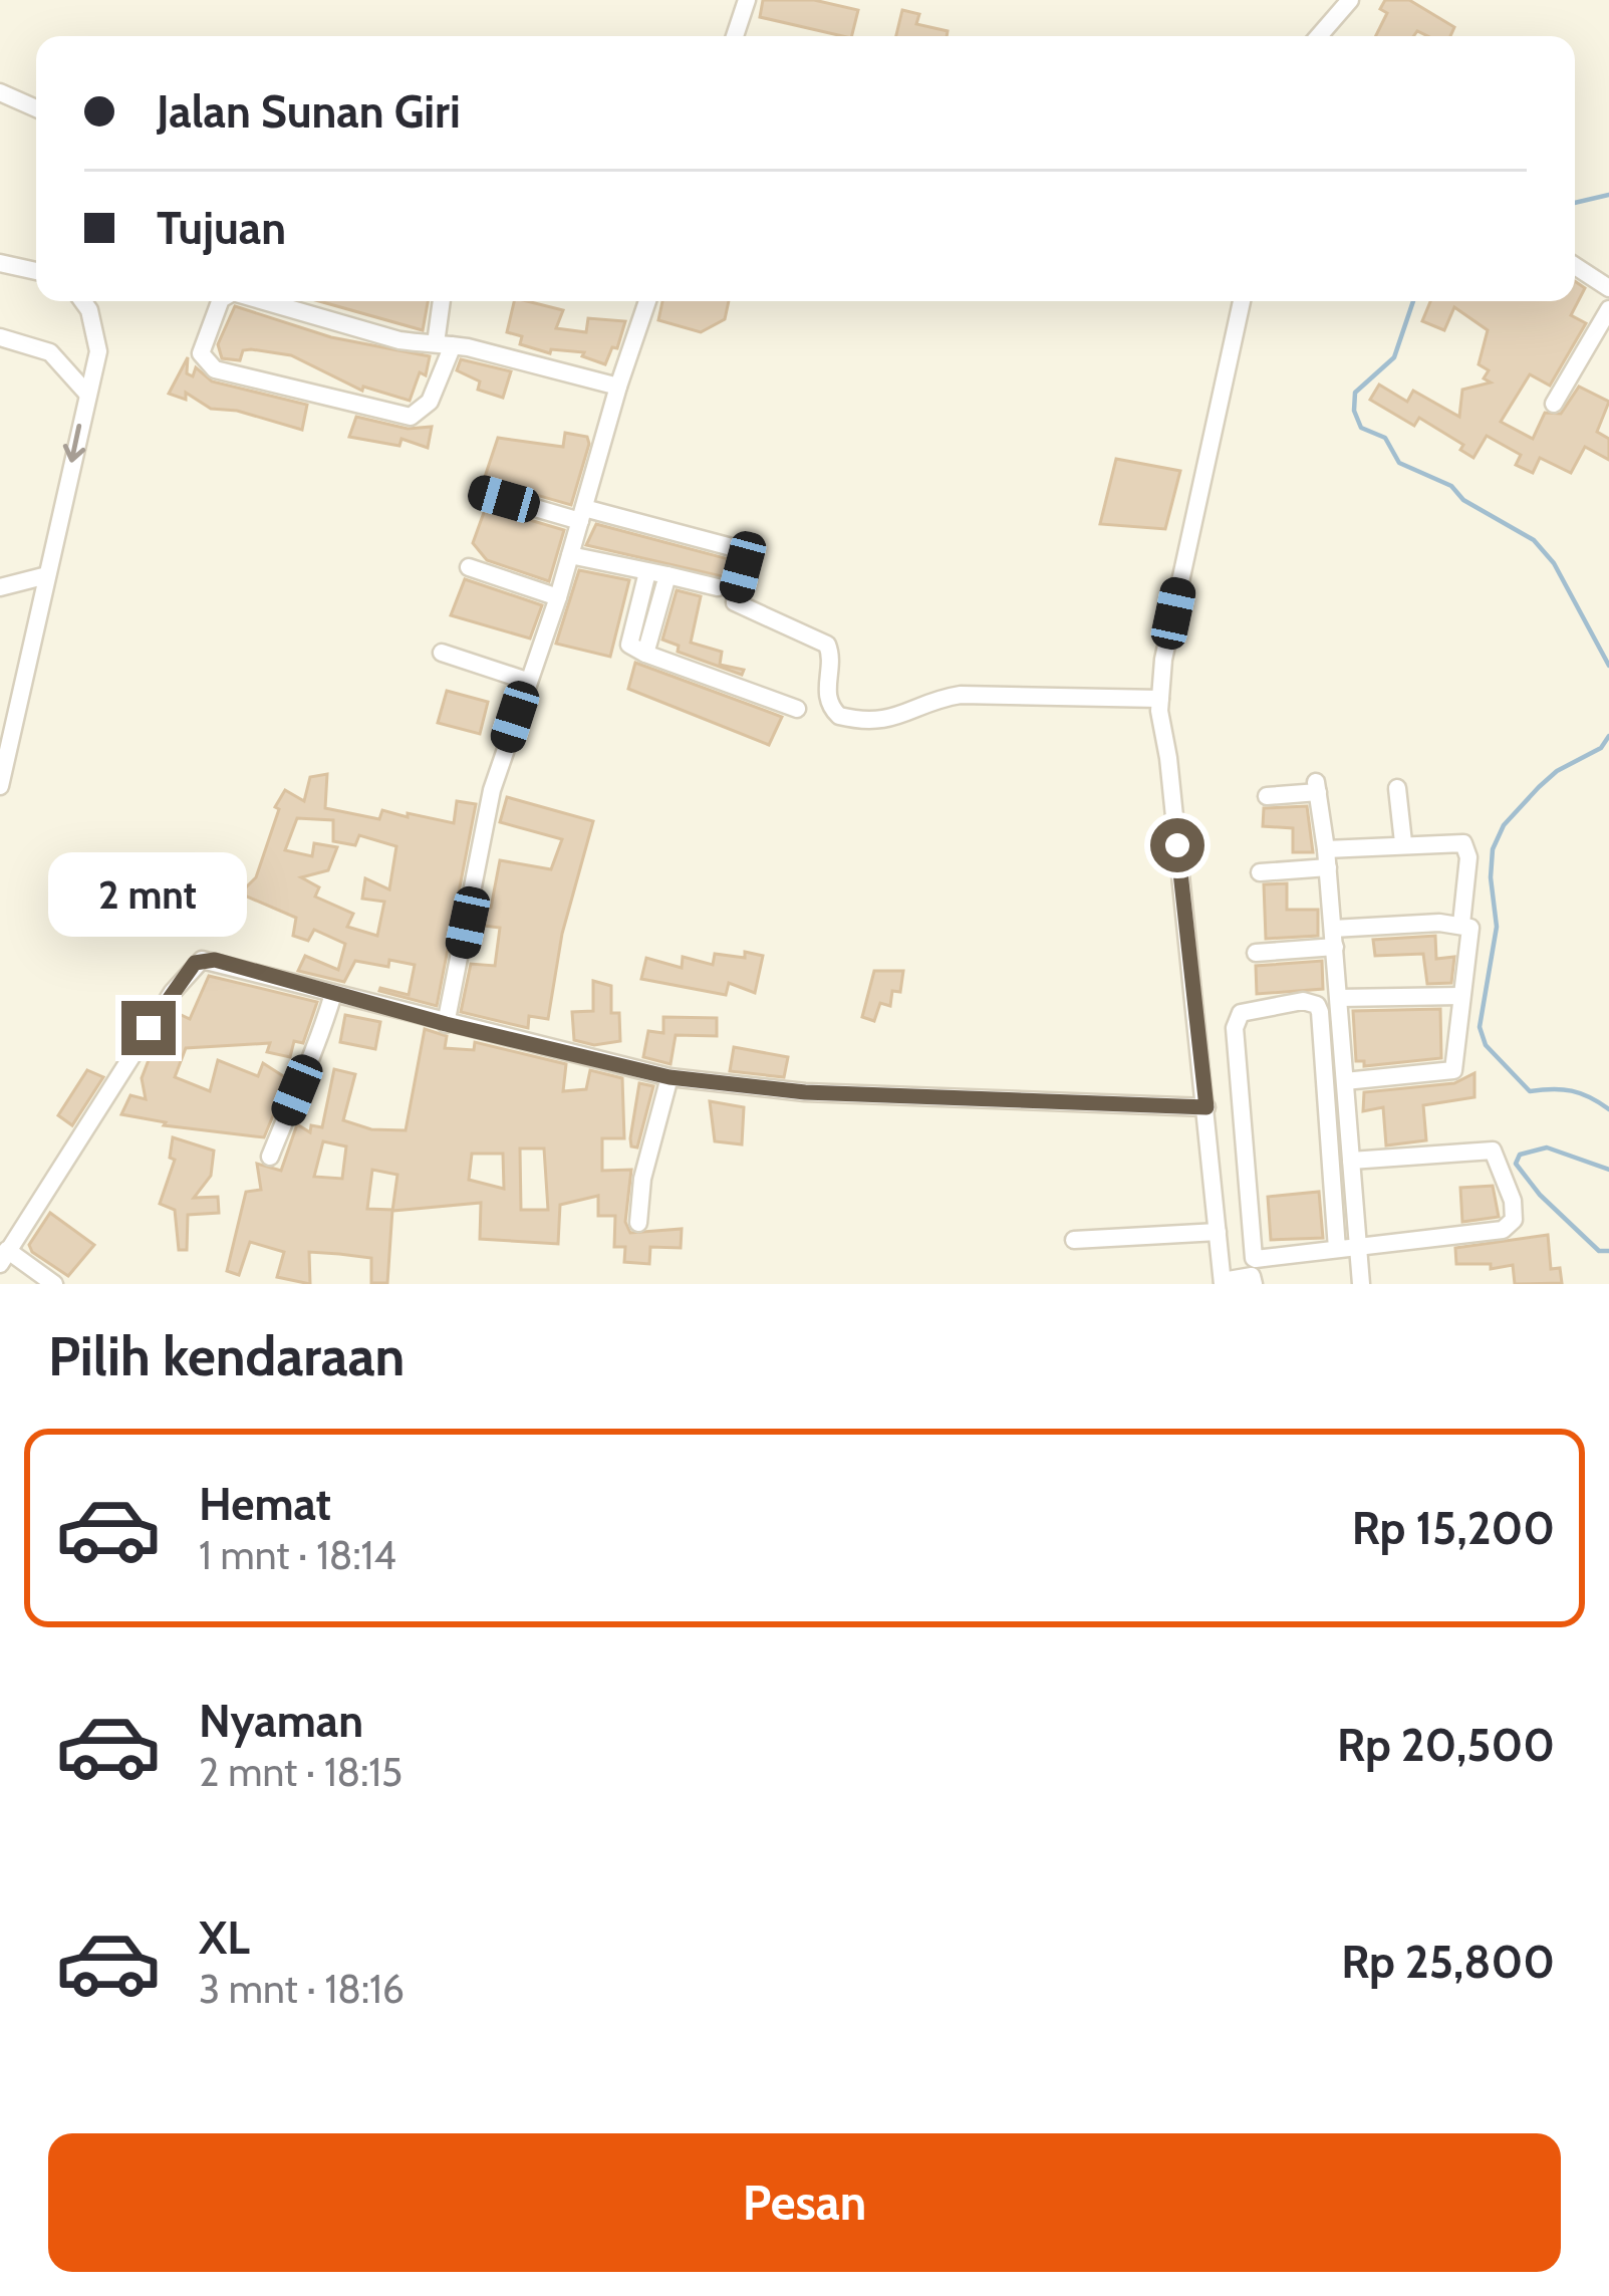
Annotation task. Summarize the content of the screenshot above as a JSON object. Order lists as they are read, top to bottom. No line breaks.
{"page":{"banner":["Jalan Sunan Giri","Tujuan"],"bubble":"2 mnt","heading":"Pilih kendaraan","list":[{"name":"Hemat","note":"1 mnt · 18:14","value":"Rp 15,200"},{"name":"Nyaman","note":"2 mnt · 18:15","value":"Rp 20,500"},{"name":"XL","note":"3 mnt · 18:16","value":"Rp 25,800"}],"buttons":"Pesan"}}
